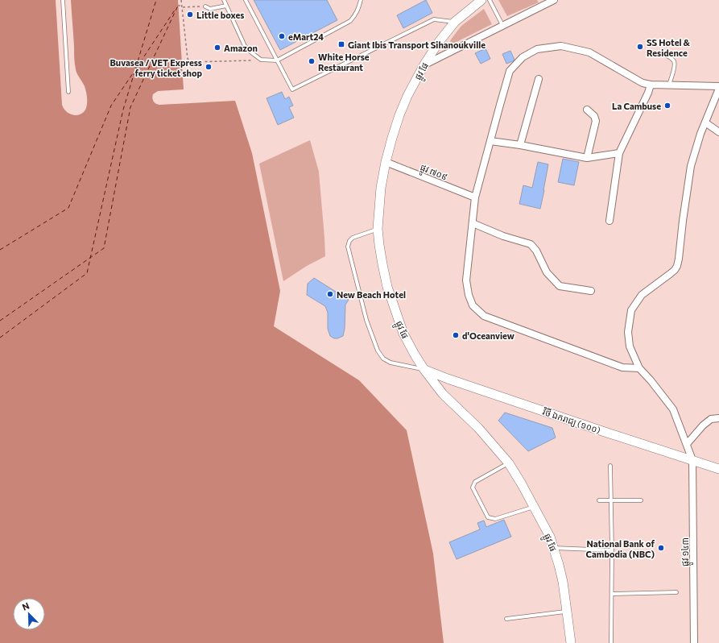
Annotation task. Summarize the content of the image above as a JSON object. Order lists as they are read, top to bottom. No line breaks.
{"streets":{"street":["ផ្លូវ ផែ","ផ្លូវ ៧០៩","វិថី ឯករាជ្យ (១០០)","ផ្លូវ ១៤៣"]},"crossings":[["ផ្លូវ ផែ","ផ្លូវ ៧០៩"],["ផ្លូវ ផែ","វិថី ឯករាជ្យ (១០០)"],["វិថី ឯករាជ្យ (១០០)","ផ្លូវ ១៤៣"]],"places":{"other":["Little boxes","eMart24","SS Hotel & Residence","Amazon","White Horse Restaurant","Buvasea / VET Express ferry ticket shop","La Cambuse","New Beach Hotel","d'Oceanview","National Bank of Cambodia (NBC)"],"transit":["Giant Ibis Transport Sihanoukville"]},"north":"top left"}
